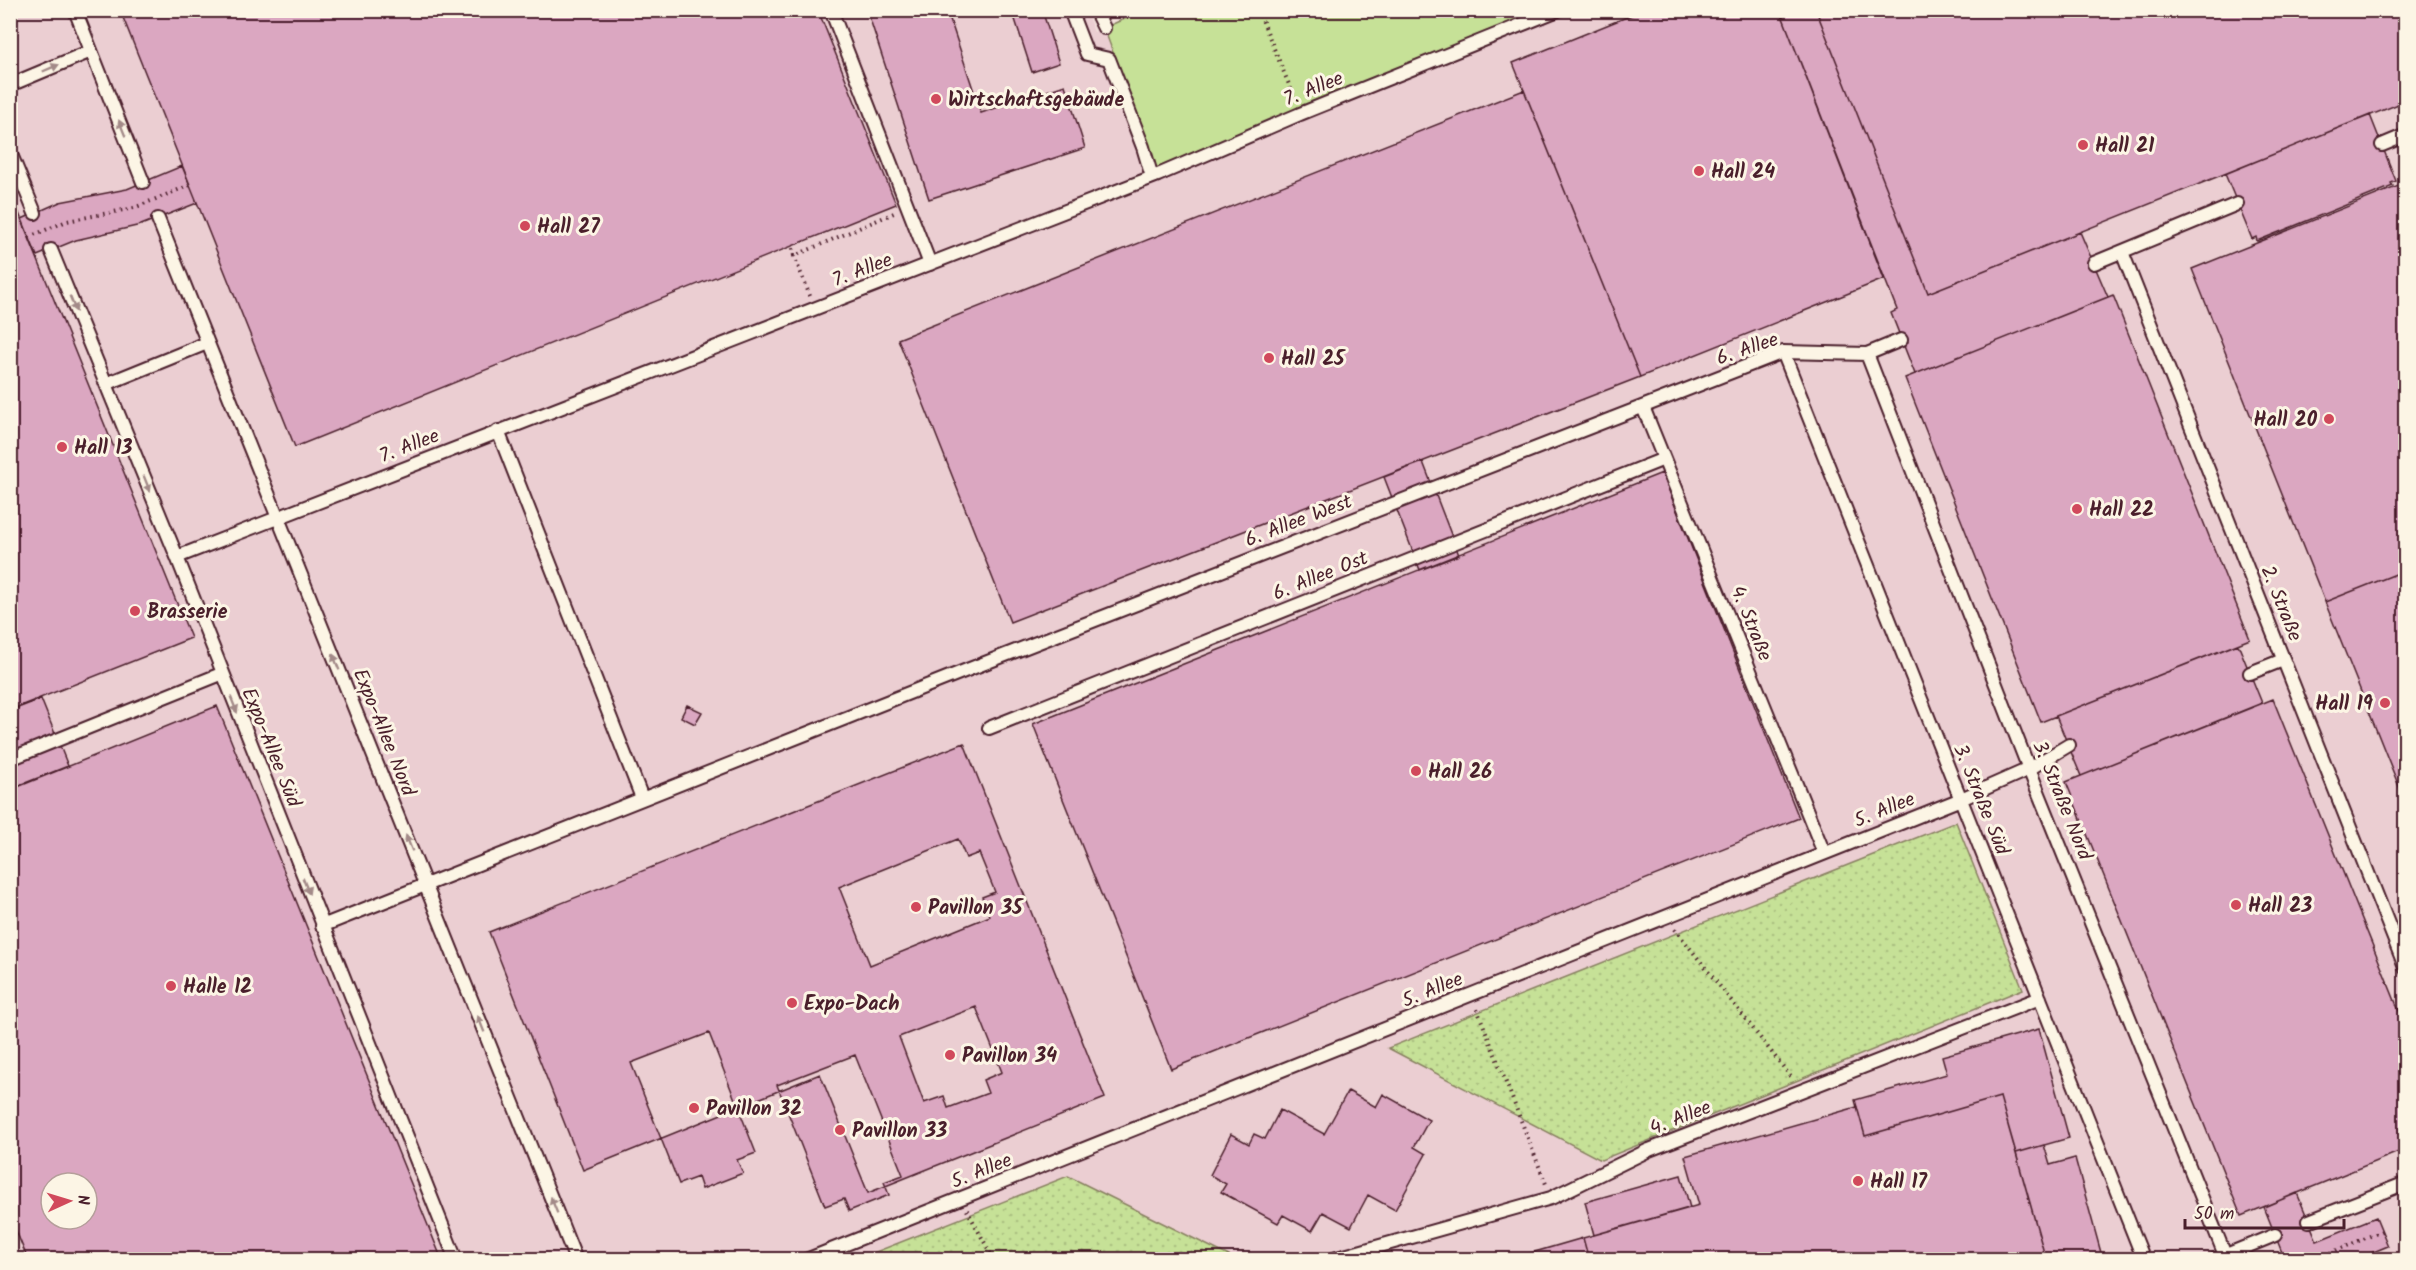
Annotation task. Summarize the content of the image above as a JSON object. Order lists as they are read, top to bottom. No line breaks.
{"streets":{"lane":["7. Allee","6. Allee","6. Allee West","6. Allee Ost","2. Straße","4. Straße","Expo-Allee Nord","Expo-Allee Süd","3. Straße Süd","3. Straße Nord","5. Allee","4. Allee"]},"crossings":[["7. Allee","Expo-Allee Nord"],["7. Allee","Expo-Allee Süd"],["6. Allee","6. Allee West"],["6. Allee","4. Straße"],["6. Allee","3. Straße Süd"],["6. Allee","3. Straße Nord"],["6. Allee West","4. Straße"],["6. Allee West","Expo-Allee Nord"],["6. Allee West","Expo-Allee Süd"],["6. Allee Ost","4. Straße"],["4. Straße","5. Allee"],["3. Straße Süd","5. Allee"],["3. Straße Süd","4. Allee"],["3. Straße Nord","5. Allee"]],"one_way":["Expo-Allee Nord","Expo-Allee Süd"],"places":["Wirtschaftsgebäude","Hall 21","Hall 24","Hall 27","Hall 25","Hall 20","Hall 13","Hall 22","Brasserie","Hall 19","Hall 26","Hall 23","Pavillon 35","Halle 12","Expo-Dach","Pavillon 34","Pavillon 32","Pavillon 33","Hall 17"],"scale_bar":"50 m","north":"right"}
